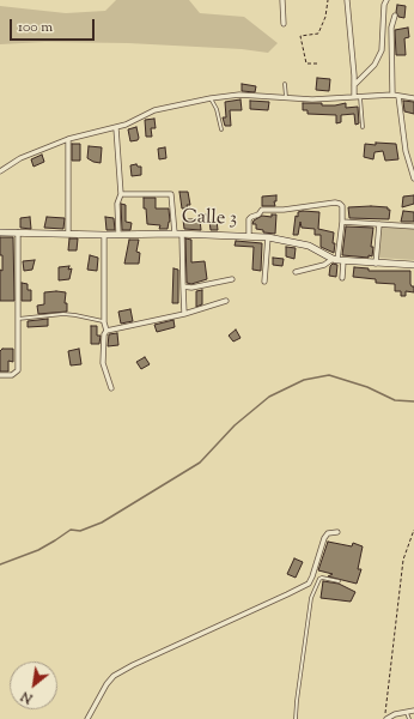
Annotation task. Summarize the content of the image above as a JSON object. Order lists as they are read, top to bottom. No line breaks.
{"streets":{"street":["Calle 3"]},"scale_bar":"100 m","north":"bottom left"}
